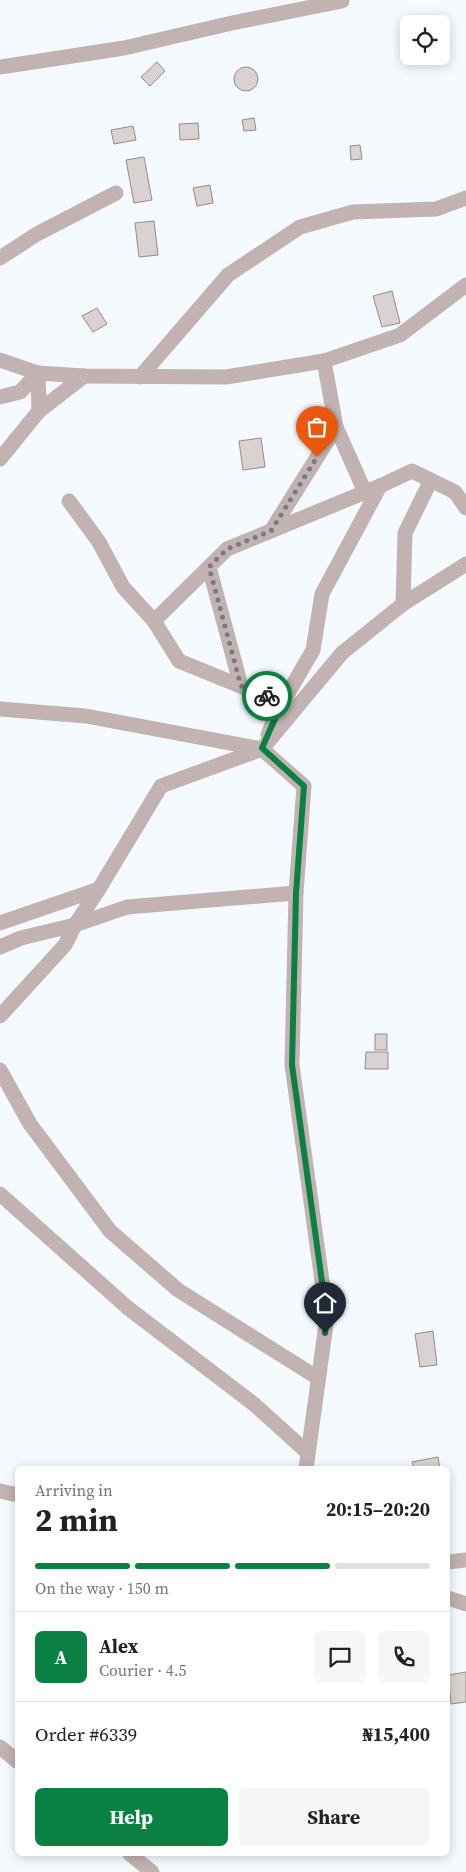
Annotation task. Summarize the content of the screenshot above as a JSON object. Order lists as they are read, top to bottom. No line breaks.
{"page":{"heading":["2 min","Arriving in","20:15–20:20"],"panel":["Alex","Courier · 4.5","Order #6339","₦15,400"],"bar":"On the way · 150 m","round":"A","buttons":["Help","Share"]}}
